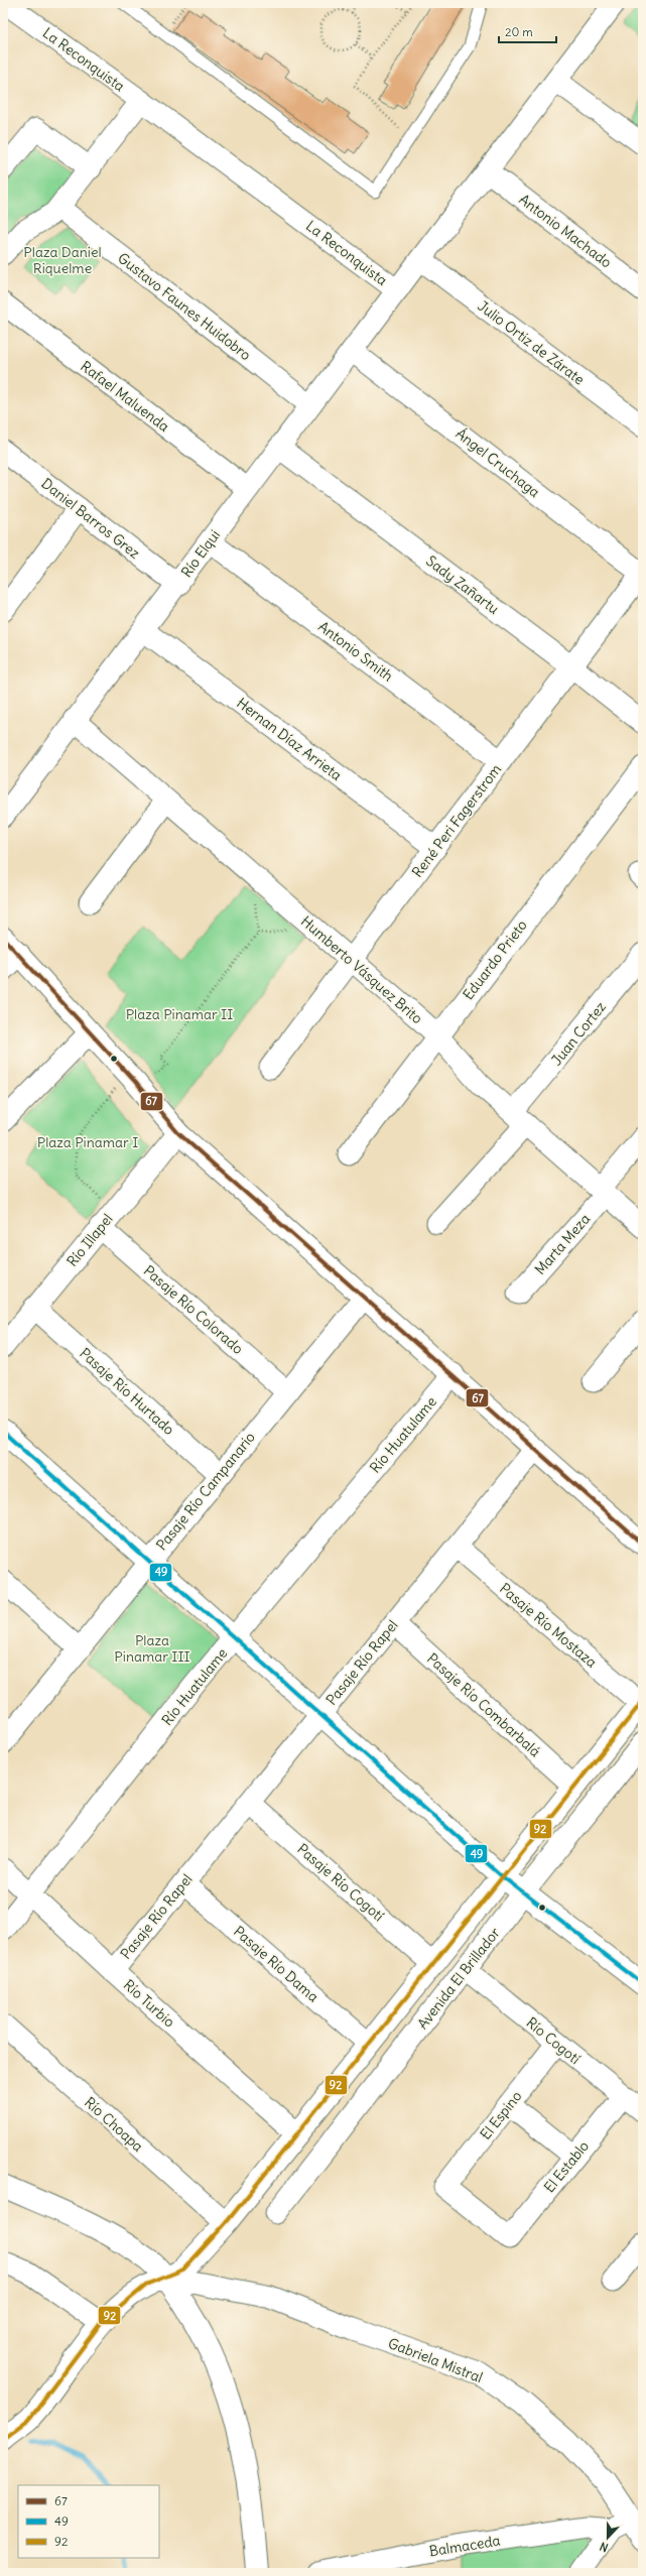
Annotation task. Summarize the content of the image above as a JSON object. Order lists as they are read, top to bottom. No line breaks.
{"streets":{"street":["La Reconquista","Antonio Machado","Gustavo Faunes Huidobro","Julio Ortiz de Zárate","Rafael Maluenda","Ángel Cruchaga","Daniel Barros Grez","Río Elqui","Sady Zañartu","Antonio Smith","Hernan Díaz Arrieta","René Peri Fagerstrom","Eduardo Prieto","Humberto Vásquez Brito","Juan Cortez","Río Illapel","Marta Meza","Pasaje Río Colorado","Pasaje Río Hurtado","Río Huatulame","Pasaje Río Campanario","Pasaje Río Mostaza","Pasaje Río Rapel","Pasaje Río Combarbalá","Pasaje Río Cogotí","Pasaje Río Dama","Avenida El Brillador","Río Turbio","Río Cogotí","El Espino","Río Choapa","El Establo","Gabriela Mistral","Balmaceda"]},"crossings":[["La Reconquista","Antonio Machado"],["La Reconquista","Julio Ortiz de Zárate"],["La Reconquista","Río Elqui"],["Gustavo Faunes Huidobro","Río Elqui"],["Rafael Maluenda","Río Elqui"],["Ángel Cruchaga","Río Elqui"],["Ángel Cruchaga","René Peri Fagerstrom"],["Daniel Barros Grez","Río Elqui"],["Río Elqui","Sady Zañartu"],["Río Elqui","Antonio Smith"],["Río Elqui","Hernan Díaz Arrieta"],["Río Elqui","Humberto Vásquez Brito"],["Sady Zañartu","René Peri Fagerstrom"],["Antonio Smith","René Peri Fagerstrom"],["Hernan Díaz Arrieta","René Peri Fagerstrom"],["René Peri Fagerstrom","Humberto Vásquez Brito"],["Eduardo Prieto","Humberto Vásquez Brito"],["Humberto Vásquez Brito","Juan Cortez"],["Humberto Vásquez Brito","Marta Meza"],["Río Illapel","Pasaje Río Colorado"],["Río Illapel","Pasaje Río Hurtado"],["Pasaje Río Colorado","Pasaje Río Campanario"],["Pasaje Río Hurtado","Pasaje Río Campanario"],["Río Huatulame","Río Turbio"],["Pasaje Río Mostaza","Pasaje Río Rapel"],["Pasaje Río Mostaza","Avenida El Brillador"],["Pasaje Río Rapel","Pasaje Río Combarbalá"],["Pasaje Río Rapel","Pasaje Río Cogotí"],["Pasaje Río Rapel","Pasaje Río Dama"],["Pasaje Río Rapel","Río Turbio"],["Pasaje Río Combarbalá","Avenida El Brillador"],["Pasaje Río Cogotí","Avenida El Brillador"],["Pasaje Río Dama","Avenida El Brillador"],["Avenida El Brillador","Río Turbio"],["Avenida El Brillador","Río Cogotí"],["Avenida El Brillador","Río Choapa"],["Avenida El Brillador","Gabriela Mistral"],["Río Cogotí","El Espino"],["Río Cogotí","El Establo"],["El Espino","El Establo"],["Gabriela Mistral","Balmaceda"]],"parks":["Plaza Daniel Riquelme","Plaza Pinamar II","Plaza Pinamar I","Plaza Pinamar III"],"lines":["transit line 67","transit line 49","transit line 92"],"legend":["67","49","92"],"scale_bar":"20 m","north":"bottom"}
